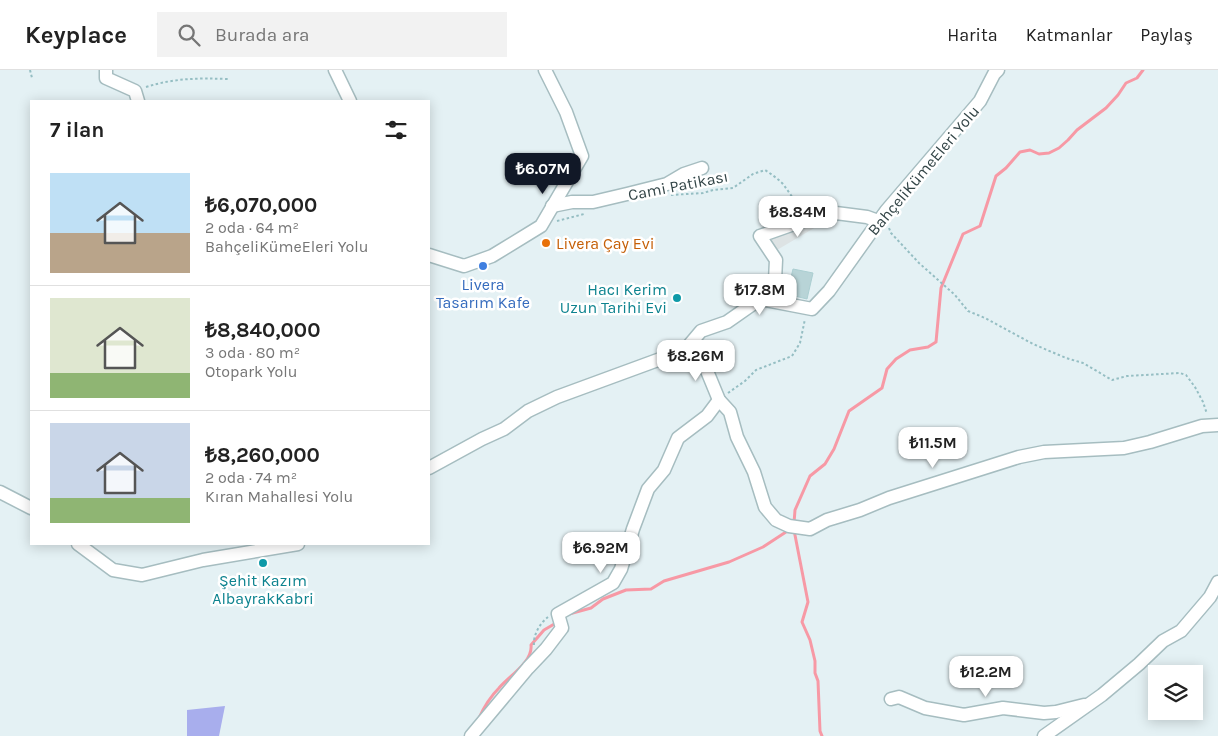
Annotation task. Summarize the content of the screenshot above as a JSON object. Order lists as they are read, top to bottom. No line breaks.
{"streets":{"street":["BahçeliKümeEleri Yolu"],"path":["Cami Patikası"]},"places":["Livera Çay Evi","Livera Tasarım Kafe","Hacı Kerim Uzun Tarihi Evi","Şehit Kazım AlbayrakKabri"],"page":{"header":"Keyplace","search":"Burada ara","nav":["Harita","Katmanlar","Paylaş"],"heading":"7 ilan","price":["₺6.07M","₺8.84M","₺17.8M","₺8.26M","₺11.5M","₺6.92M","₺12.2M"],"list":[{"name":"₺6,070,000","note":"2 oda · 64 m² · BahçeliKümeEleri Yolu"},{"name":"₺8,840,000","note":"3 oda · 80 m² · Otopark Yolu"},{"name":"₺8,260,000","note":"2 oda · 74 m² · Kıran Mahallesi Yolu"}]}}
